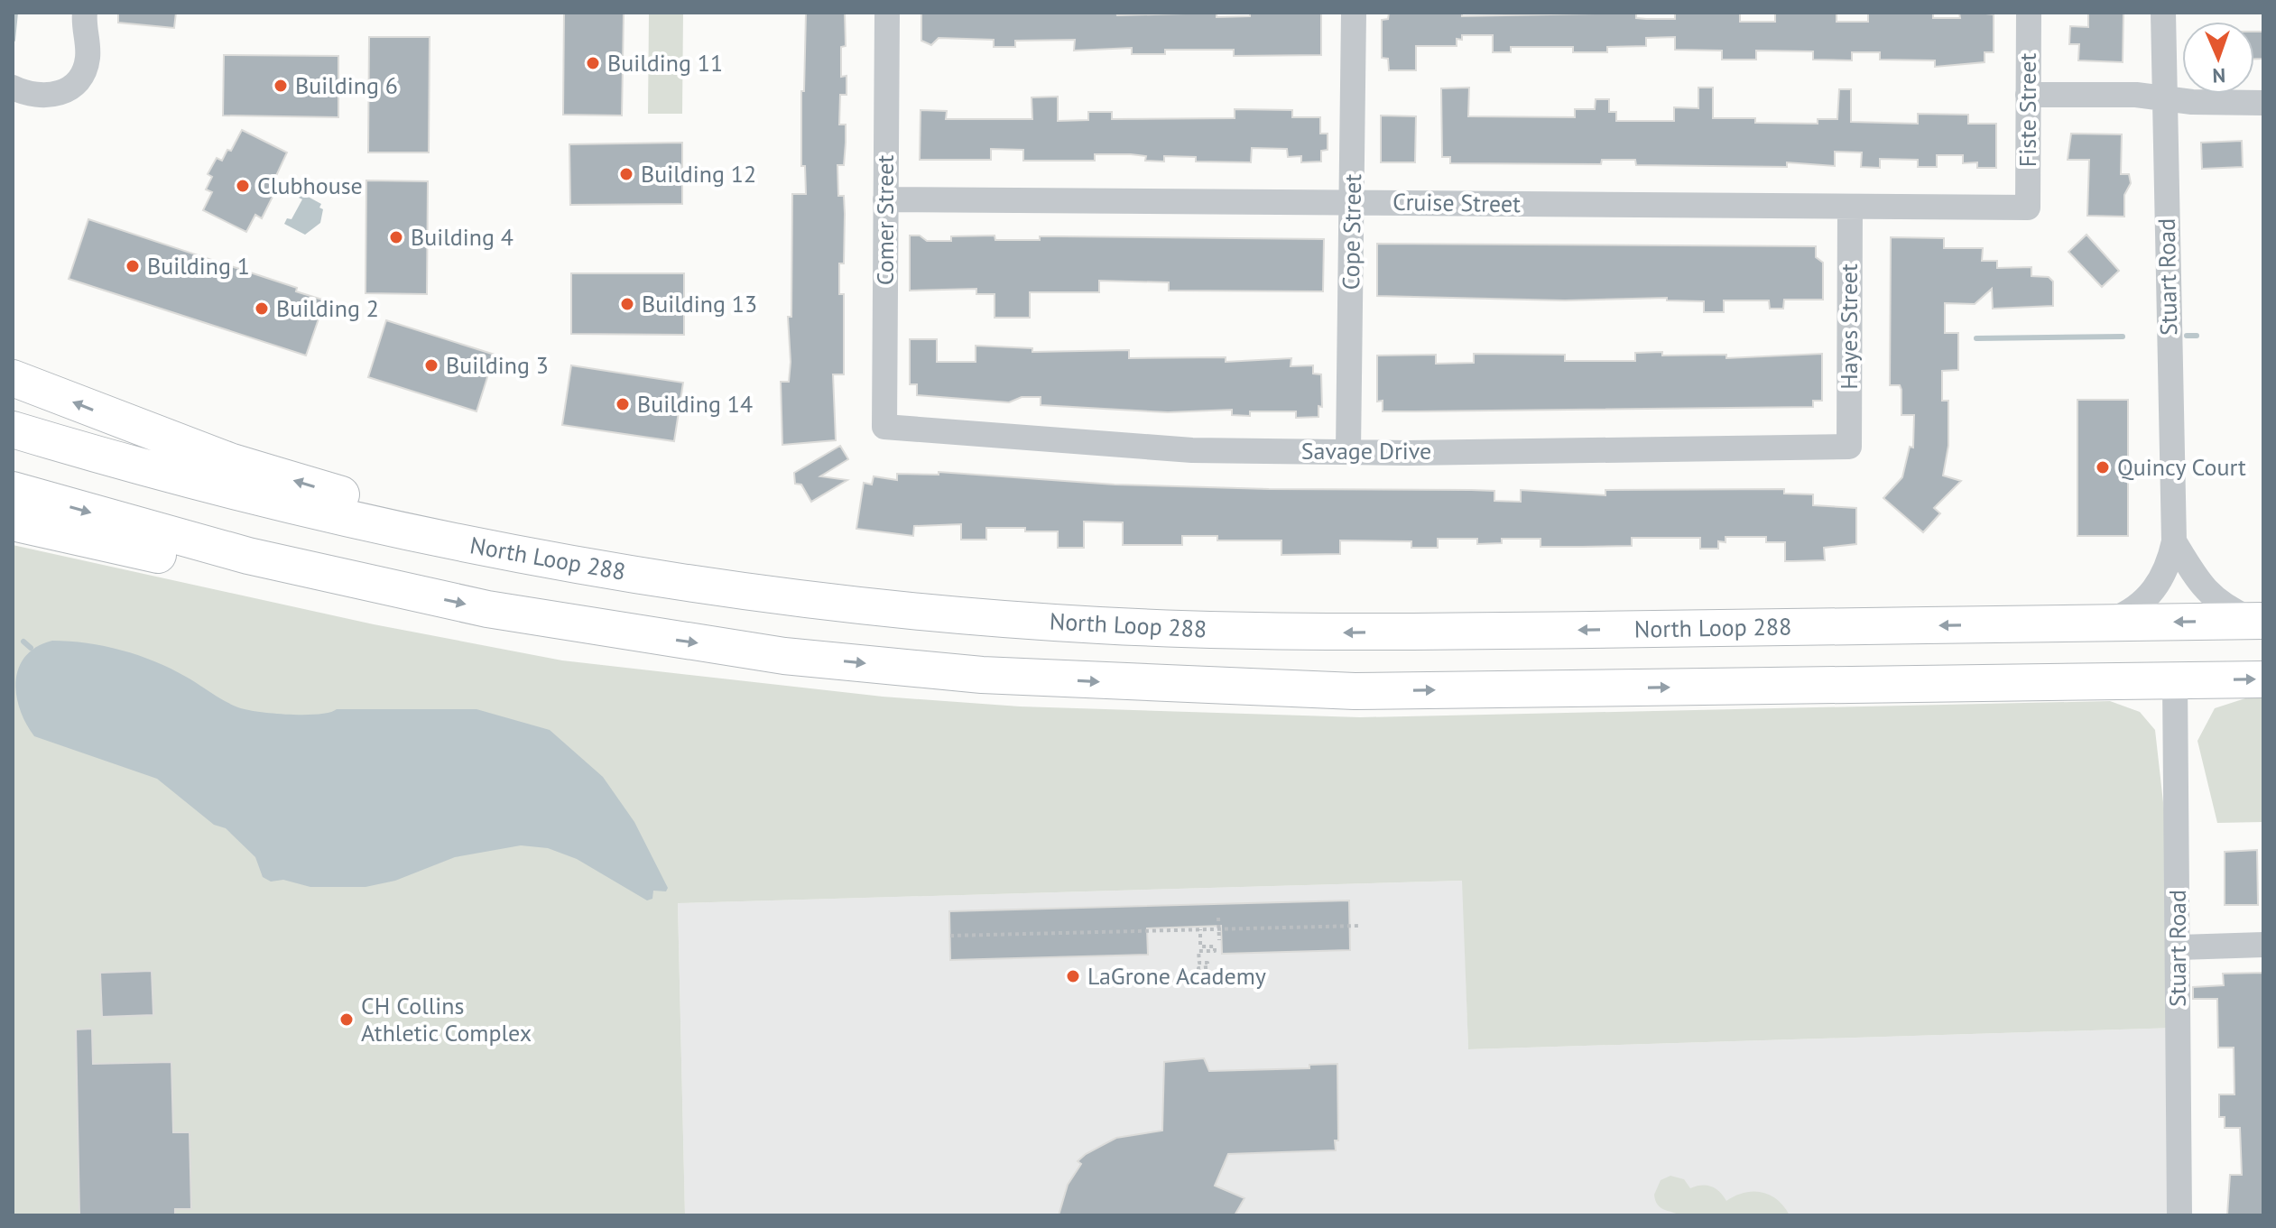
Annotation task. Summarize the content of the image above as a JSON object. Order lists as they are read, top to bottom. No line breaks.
{"streets":{"highway":["North Loop 288"],"street":["Fiste Street","Cruise Street","Comer Street","Cope Street","Stuart Road","Hayes Street","Savage Drive"]},"crossings":[["Fiste Street","Cruise Street"],["Cruise Street","Comer Street"],["Cruise Street","Cope Street"],["Cruise Street","Hayes Street"],["Comer Street","Savage Drive"],["Cope Street","Savage Drive"],["Stuart Road","North Loop 288"],["Hayes Street","Savage Drive"]],"places":["Building 11","Building 6","Building 12","Clubhouse","Building 4","Building 1","Building 13","Building 2","Building 3","Building 14","Quincy Court","LaGrone Academy","CH Collins Athletic Complex"],"north":"bottom"}
